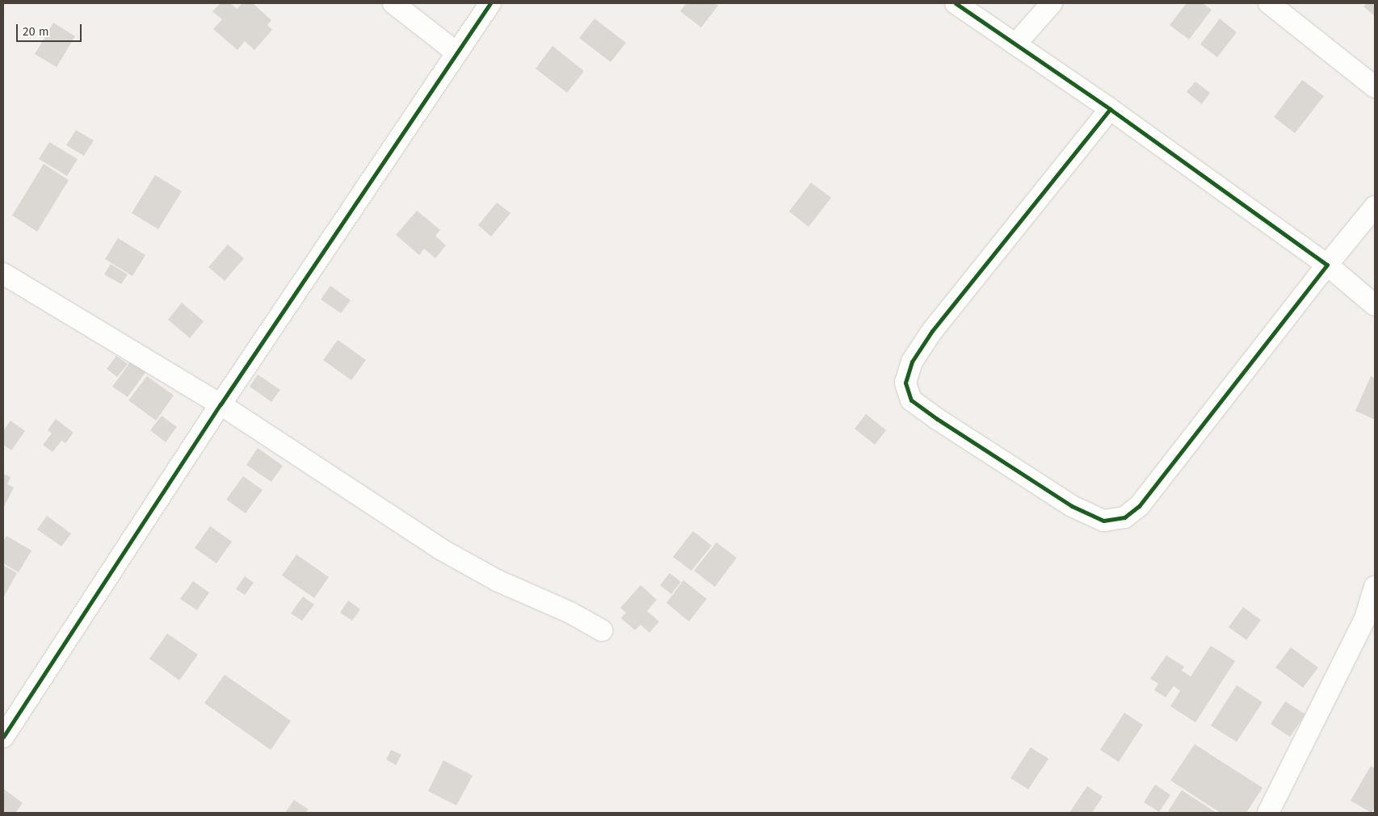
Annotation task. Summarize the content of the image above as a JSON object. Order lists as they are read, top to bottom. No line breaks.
{"scale_bar":"20 m"}
